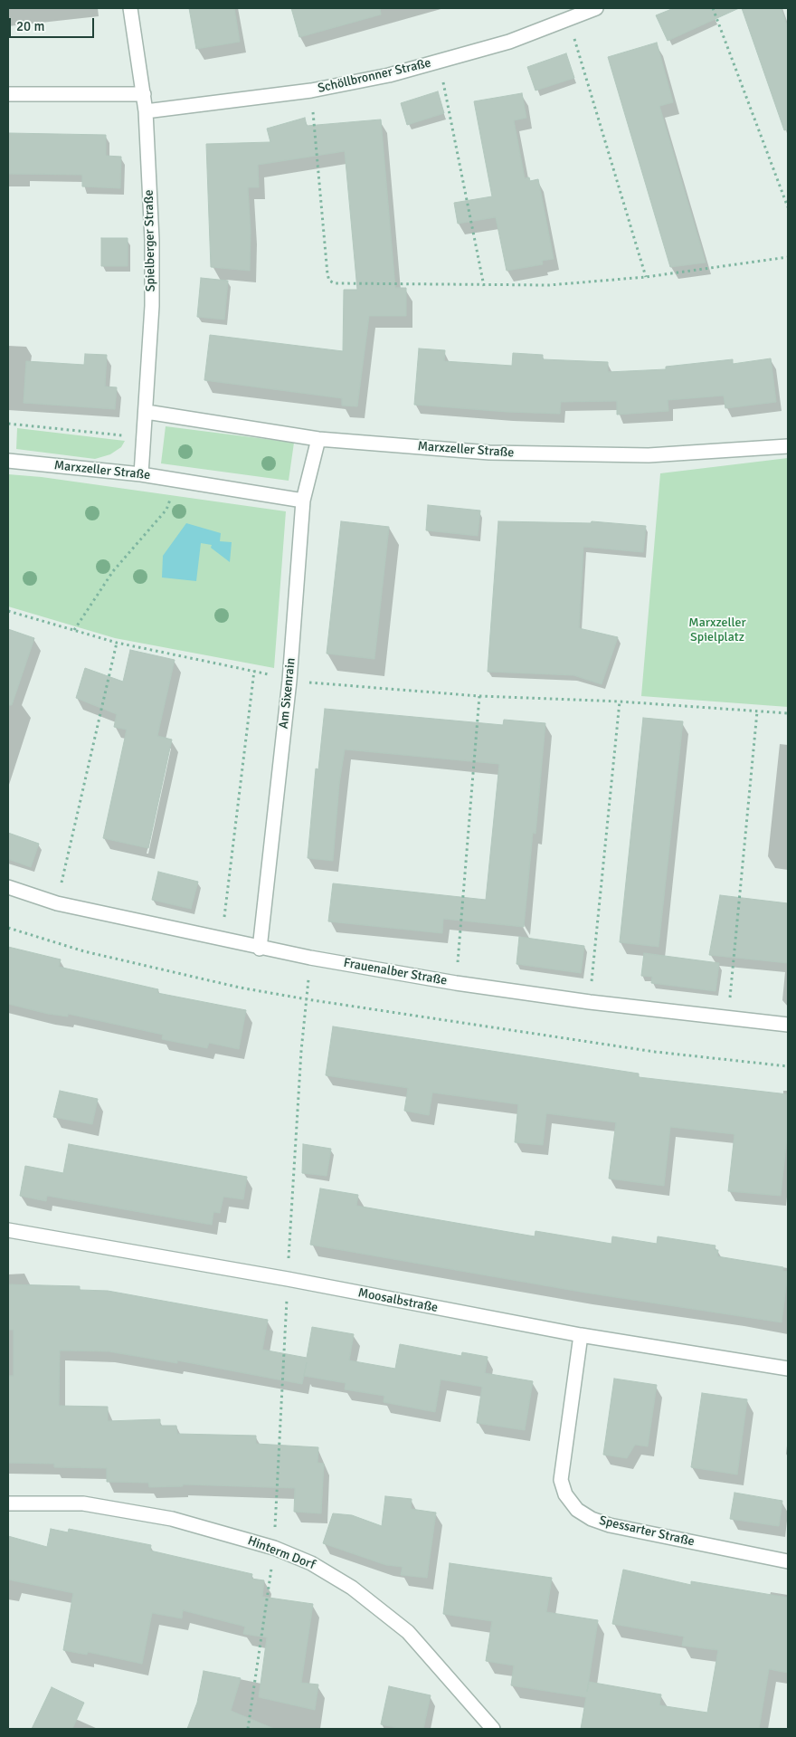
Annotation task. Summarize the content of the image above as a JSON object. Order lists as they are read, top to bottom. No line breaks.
{"streets":{"street":["Schöllbronner Straße","Spielberger Straße","Marxzeller Straße","Am Sixenrain","Frauenalber Straße","Moosalbstraße","Spessarter Straße","Hinterm Dorf"]},"crossings":[["Schöllbronner Straße","Spielberger Straße"],["Spielberger Straße","Marxzeller Straße"],["Marxzeller Straße","Am Sixenrain"],["Am Sixenrain","Frauenalber Straße"],["Moosalbstraße","Spessarter Straße"]],"parks":["Marxzeller Spielplatz"],"scale_bar":"20 m"}
